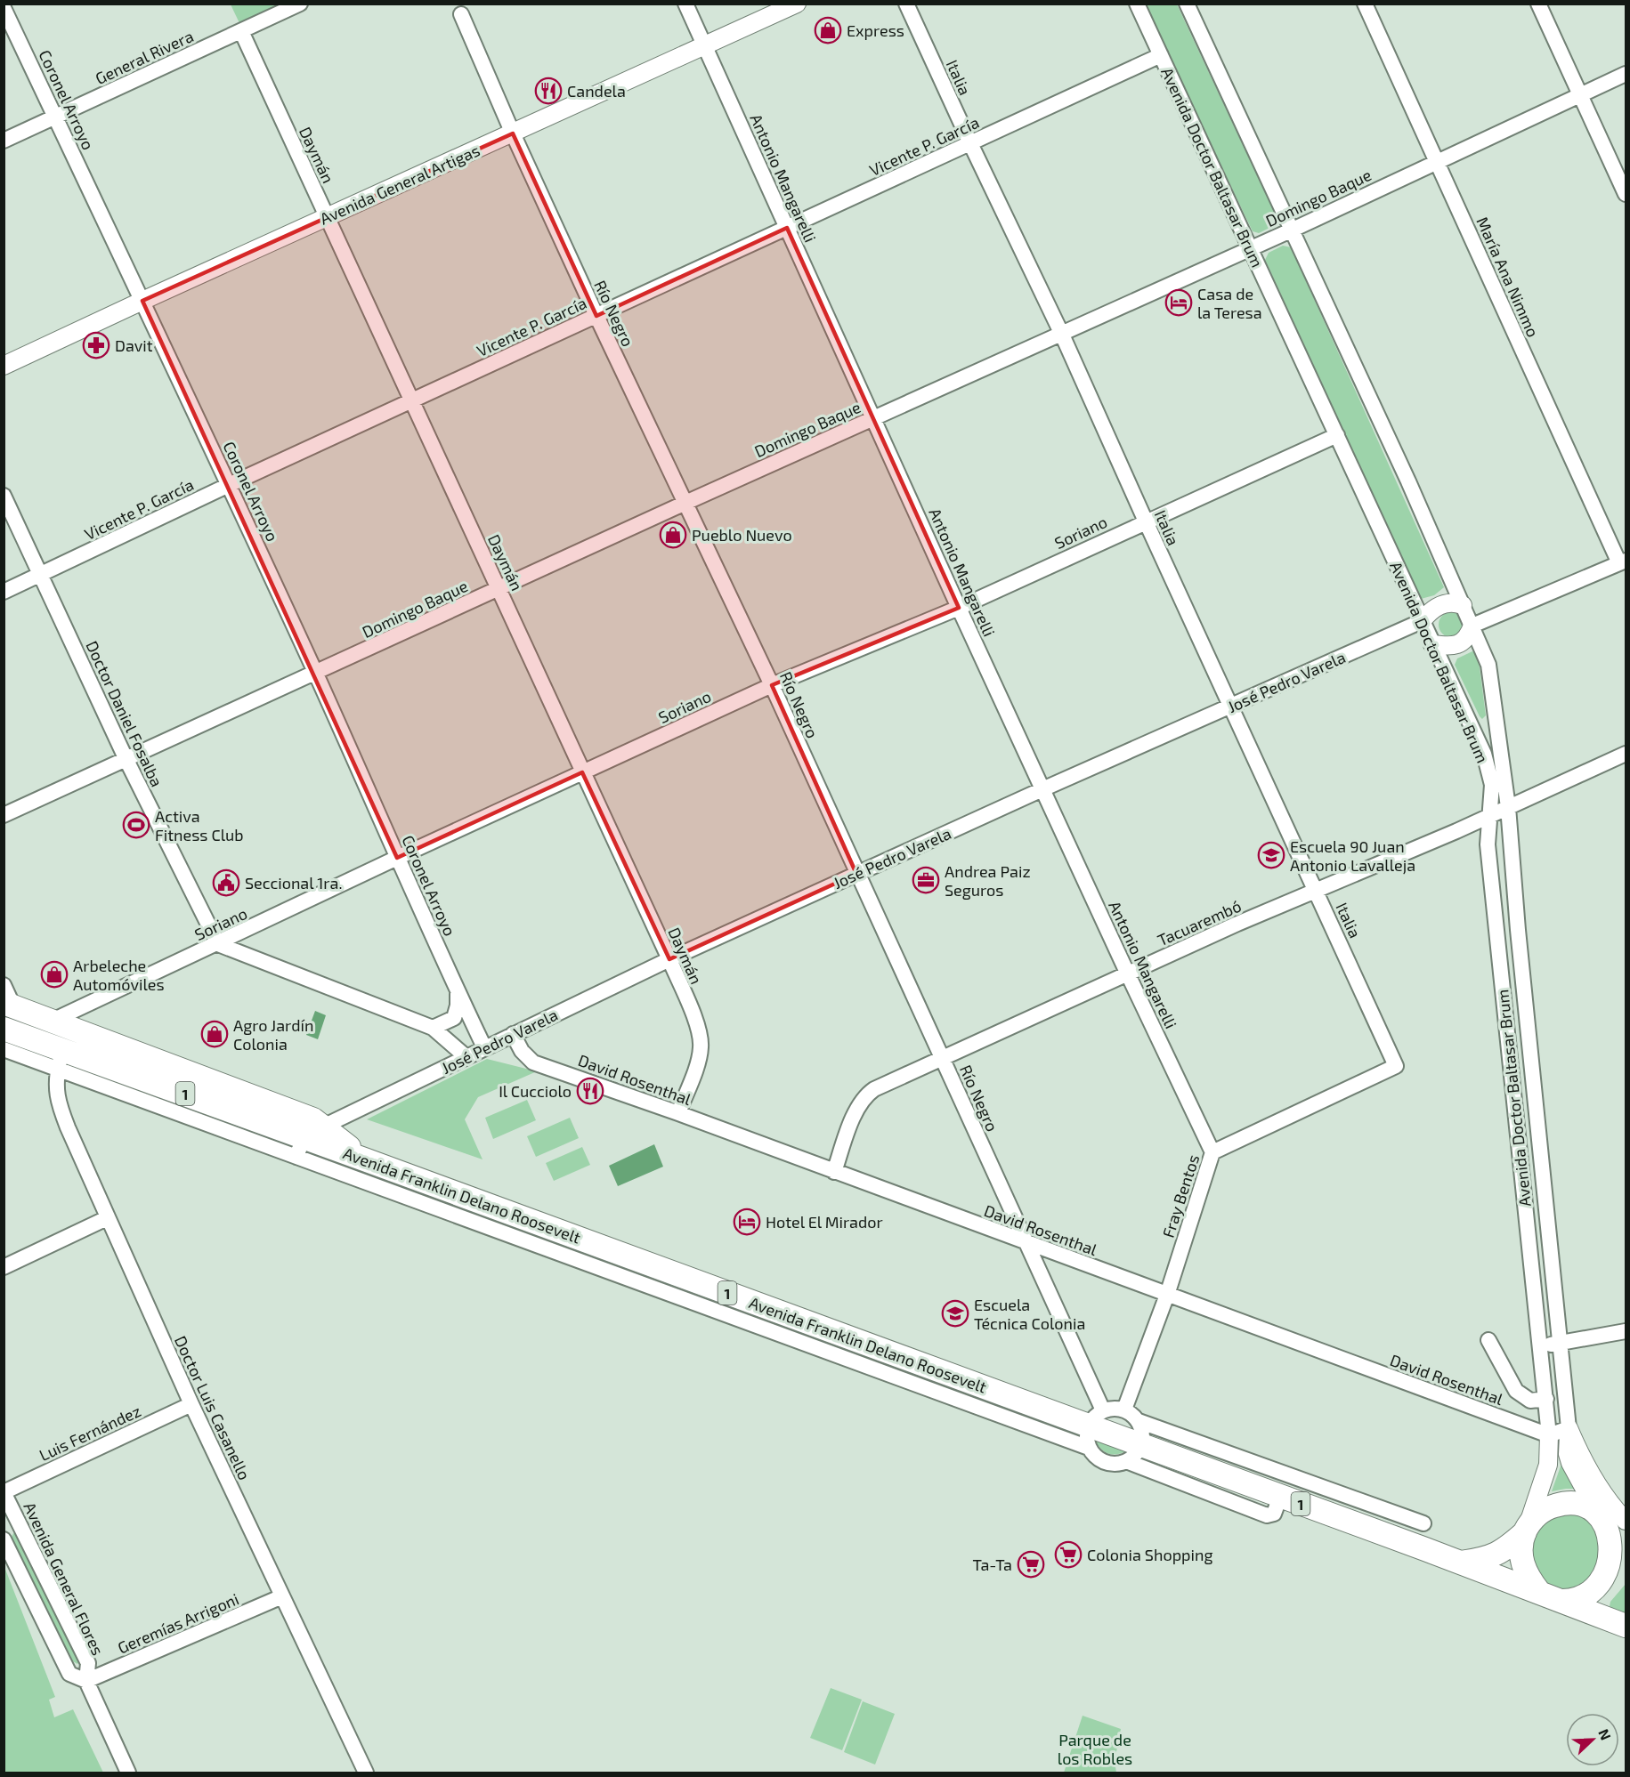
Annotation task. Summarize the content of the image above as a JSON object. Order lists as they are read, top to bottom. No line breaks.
{"streets":{"main road":["Avenida Doctor Baltasar Brum","1","Avenida Franklin Delano Roosevelt"],"street":["General Rivera","Italia","Coronel Arroyo","Vicente P. García","Daymán","Antonio Mangarelli","Avenida General Artigas","Domingo Baque","María Ana Nimmo","Río Negro","Soriano","José Pedro Varela","Doctor Daniel Fosalba","Tacuarembó","David Rosenthal","Fray Bentos","Doctor Luis Casanello","Luis Fernández","Avenida General Flores","Geremías Arrigoni"]},"crossings":[["General Rivera","Coronel Arroyo"],["General Rivera","Daymán"],["Italia","Vicente P. García"],["Italia","Domingo Baque"],["Italia","Soriano"],["Italia","José Pedro Varela"],["Italia","Tacuarembó"],["Italia","Fray Bentos"],["Coronel Arroyo","Vicente P. García"],["Coronel Arroyo","Avenida General Artigas"],["Coronel Arroyo","Domingo Baque"],["Coronel Arroyo","Soriano"],["Coronel Arroyo","José Pedro Varela"],["Vicente P. García","Daymán"],["Vicente P. García","Avenida Doctor Baltasar Brum"],["Vicente P. García","Antonio Mangarelli"],["Vicente P. García","Río Negro"],["Vicente P. García","Doctor Daniel Fosalba"],["Daymán","Avenida General Artigas"],["Daymán","Domingo Baque"],["Daymán","Soriano"],["Daymán","José Pedro Varela"],["Daymán","David Rosenthal"],["Avenida Doctor Baltasar Brum","Domingo Baque"],["Avenida Doctor Baltasar Brum","Soriano"],["Avenida Doctor Baltasar Brum","José Pedro Varela"],["Avenida Doctor Baltasar Brum","Tacuarembó"],["Avenida Doctor Baltasar Brum","David Rosenthal"],["Avenida Doctor Baltasar Brum","Avenida Franklin Delano Roosevelt"],["Antonio Mangarelli","Avenida General Artigas"],["Antonio Mangarelli","Domingo Baque"],["Antonio Mangarelli","Soriano"],["Antonio Mangarelli","José Pedro Varela"],["Antonio Mangarelli","Tacuarembó"],["Antonio Mangarelli","Fray Bentos"],["Avenida General Artigas","Río Negro"],["Domingo Baque","María Ana Nimmo"],["Domingo Baque","Río Negro"],["Domingo Baque","Doctor Daniel Fosalba"],["Río Negro","Soriano"],["Río Negro","José Pedro Varela"],["Río Negro","Tacuarembó"],["Río Negro","David Rosenthal"],["Río Negro","Avenida Franklin Delano Roosevelt"],["Soriano","Doctor Daniel Fosalba"],["Soriano","1"],["José Pedro Varela","David Rosenthal"],["José Pedro Varela","1"],["José Pedro Varela","Avenida Franklin Delano Roosevelt"],["Tacuarembó","David Rosenthal"],["David Rosenthal","Fray Bentos"],["1","Avenida Franklin Delano Roosevelt"],["1","Doctor Luis Casanello"],["Doctor Luis Casanello","Luis Fernández"],["Doctor Luis Casanello","Geremías Arrigoni"],["Luis Fernández","Avenida General Flores"],["Avenida General Flores","Geremías Arrigoni"]],"parks":["Parque de los Robles"],"places":{"shop":["Express","Pueblo Nuevo","Arbeleche Automóviles","Agro Jardín Colonia"],"restaurant":["Candela","Il Cucciolo"],"hotel":["Casa de la Teresa","Hotel El Mirador"],"pharmacy":["Davit"],"sports":["Activa Fitness Club"],"school or university":["Escuela 90 Juan Antonio Lavalleja","Escuela Técnica Colonia"],"office":["Andrea Paiz Seguros"],"public building":["Seccional 1ra."],"supermarket":["Colonia Shopping","Ta-Ta"]},"north":"top right"}
